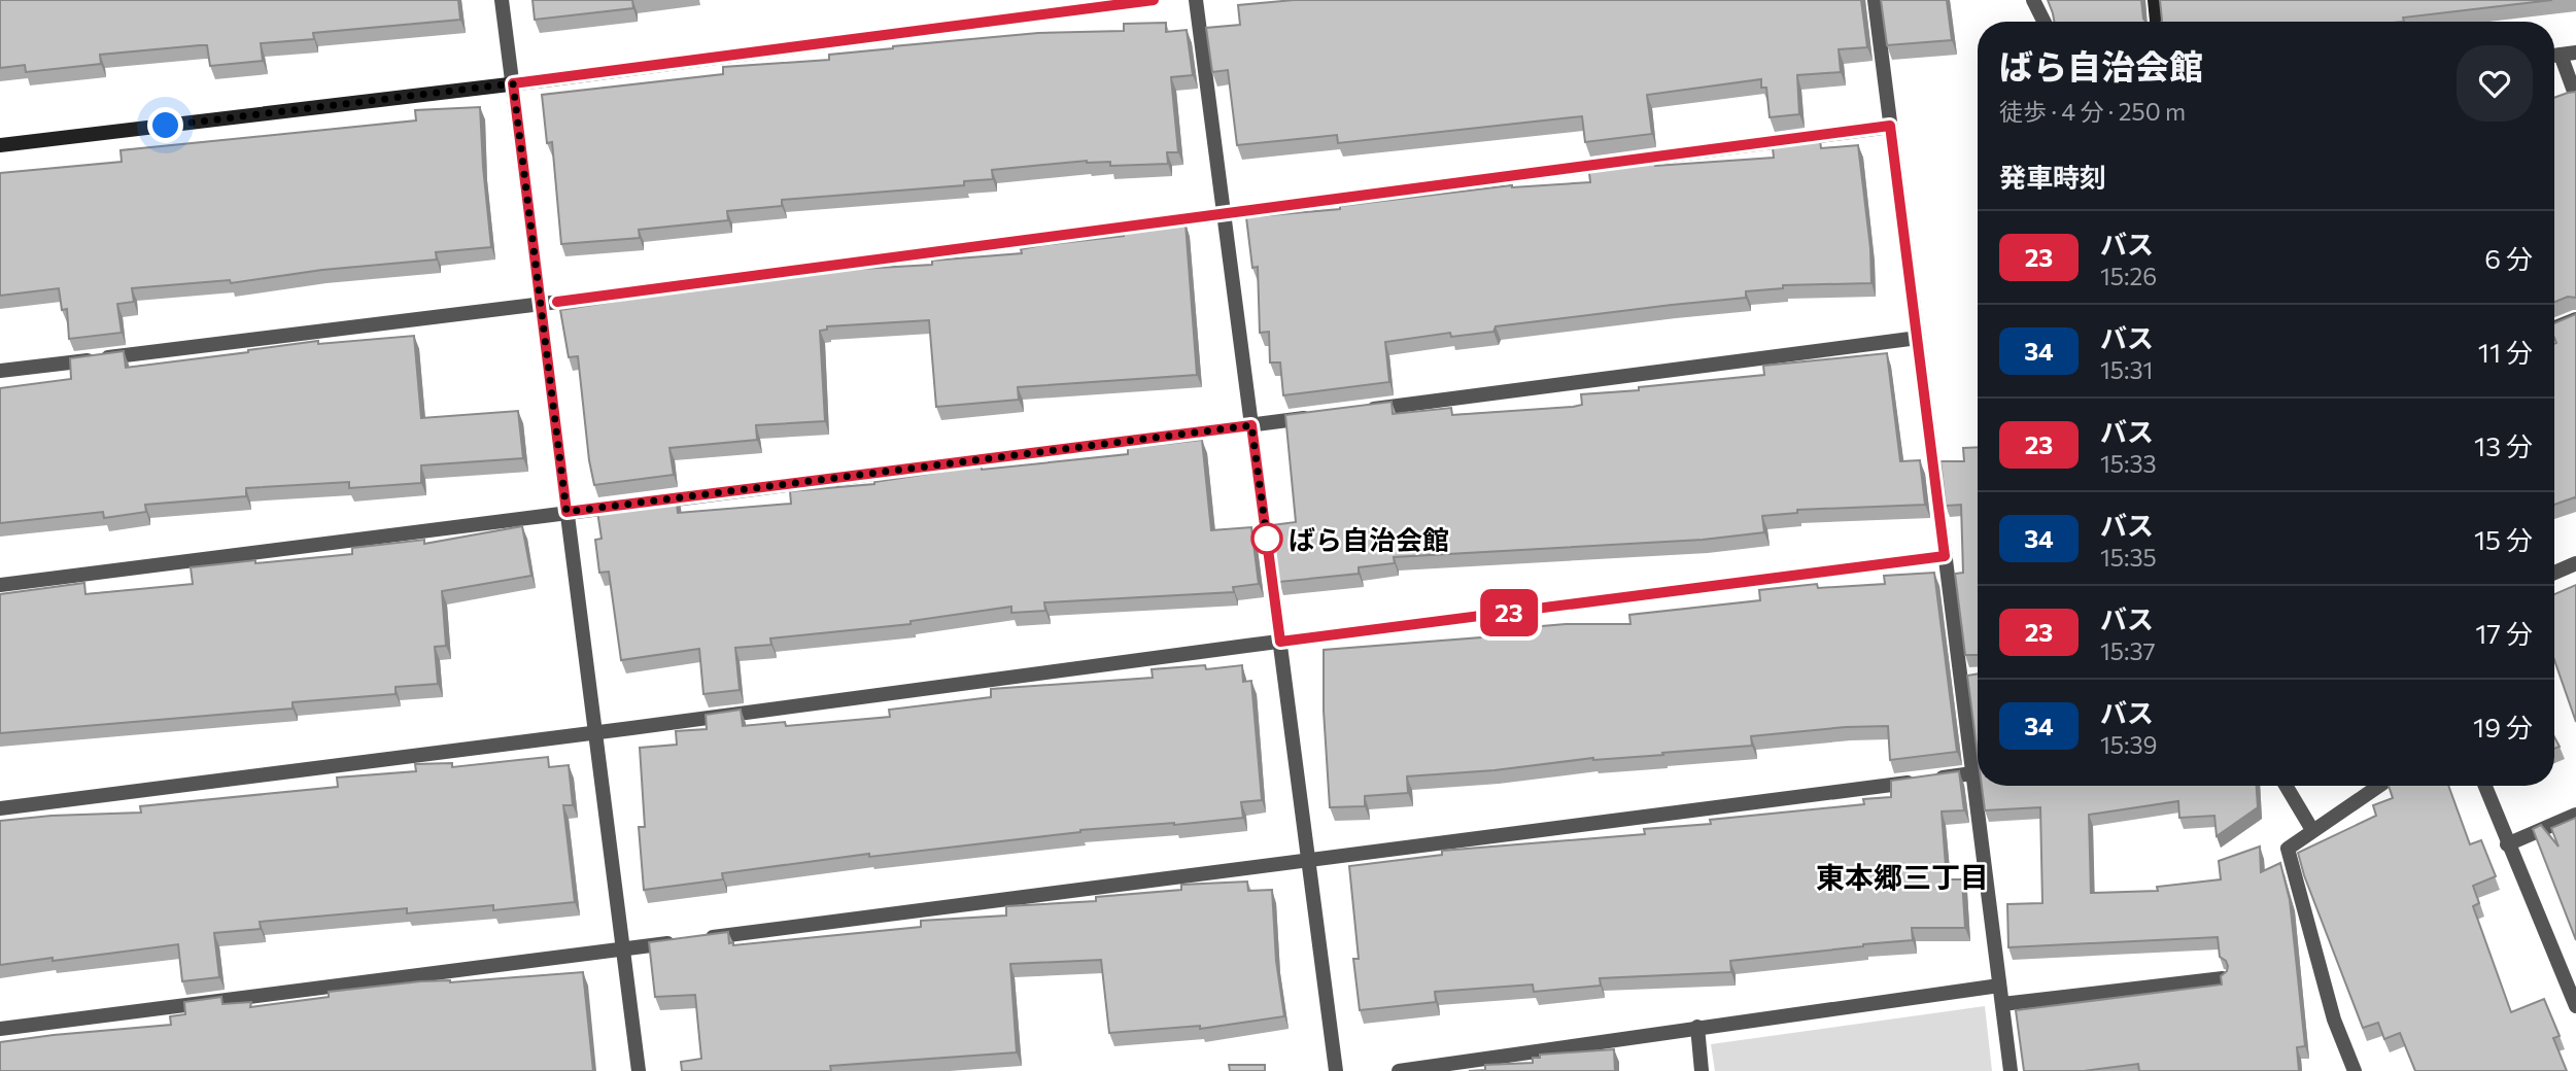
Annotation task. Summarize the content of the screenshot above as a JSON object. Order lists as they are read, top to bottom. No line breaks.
{"districts":["東本郷三丁目"],"places":["ばら自治会館"],"lines":["bus line 23"],"page":{"on_map":"23","heading":[["ばら自治会館","徒歩 · 4 分 · 250 m"],"発車時刻"],"list":[{"mark":"23","name":"バス","note":"15:26","value":"6 分"},{"mark":"34","name":"バス","note":"15:31","value":"11 分"},{"mark":"23","name":"バス","note":"15:33","value":"13 分"},{"mark":"34","name":"バス","note":"15:35","value":"15 分"},{"mark":"23","name":"バス","note":"15:37","value":"17 分"},{"mark":"34","name":"バス","note":"15:39","value":"19 分"}]}}
